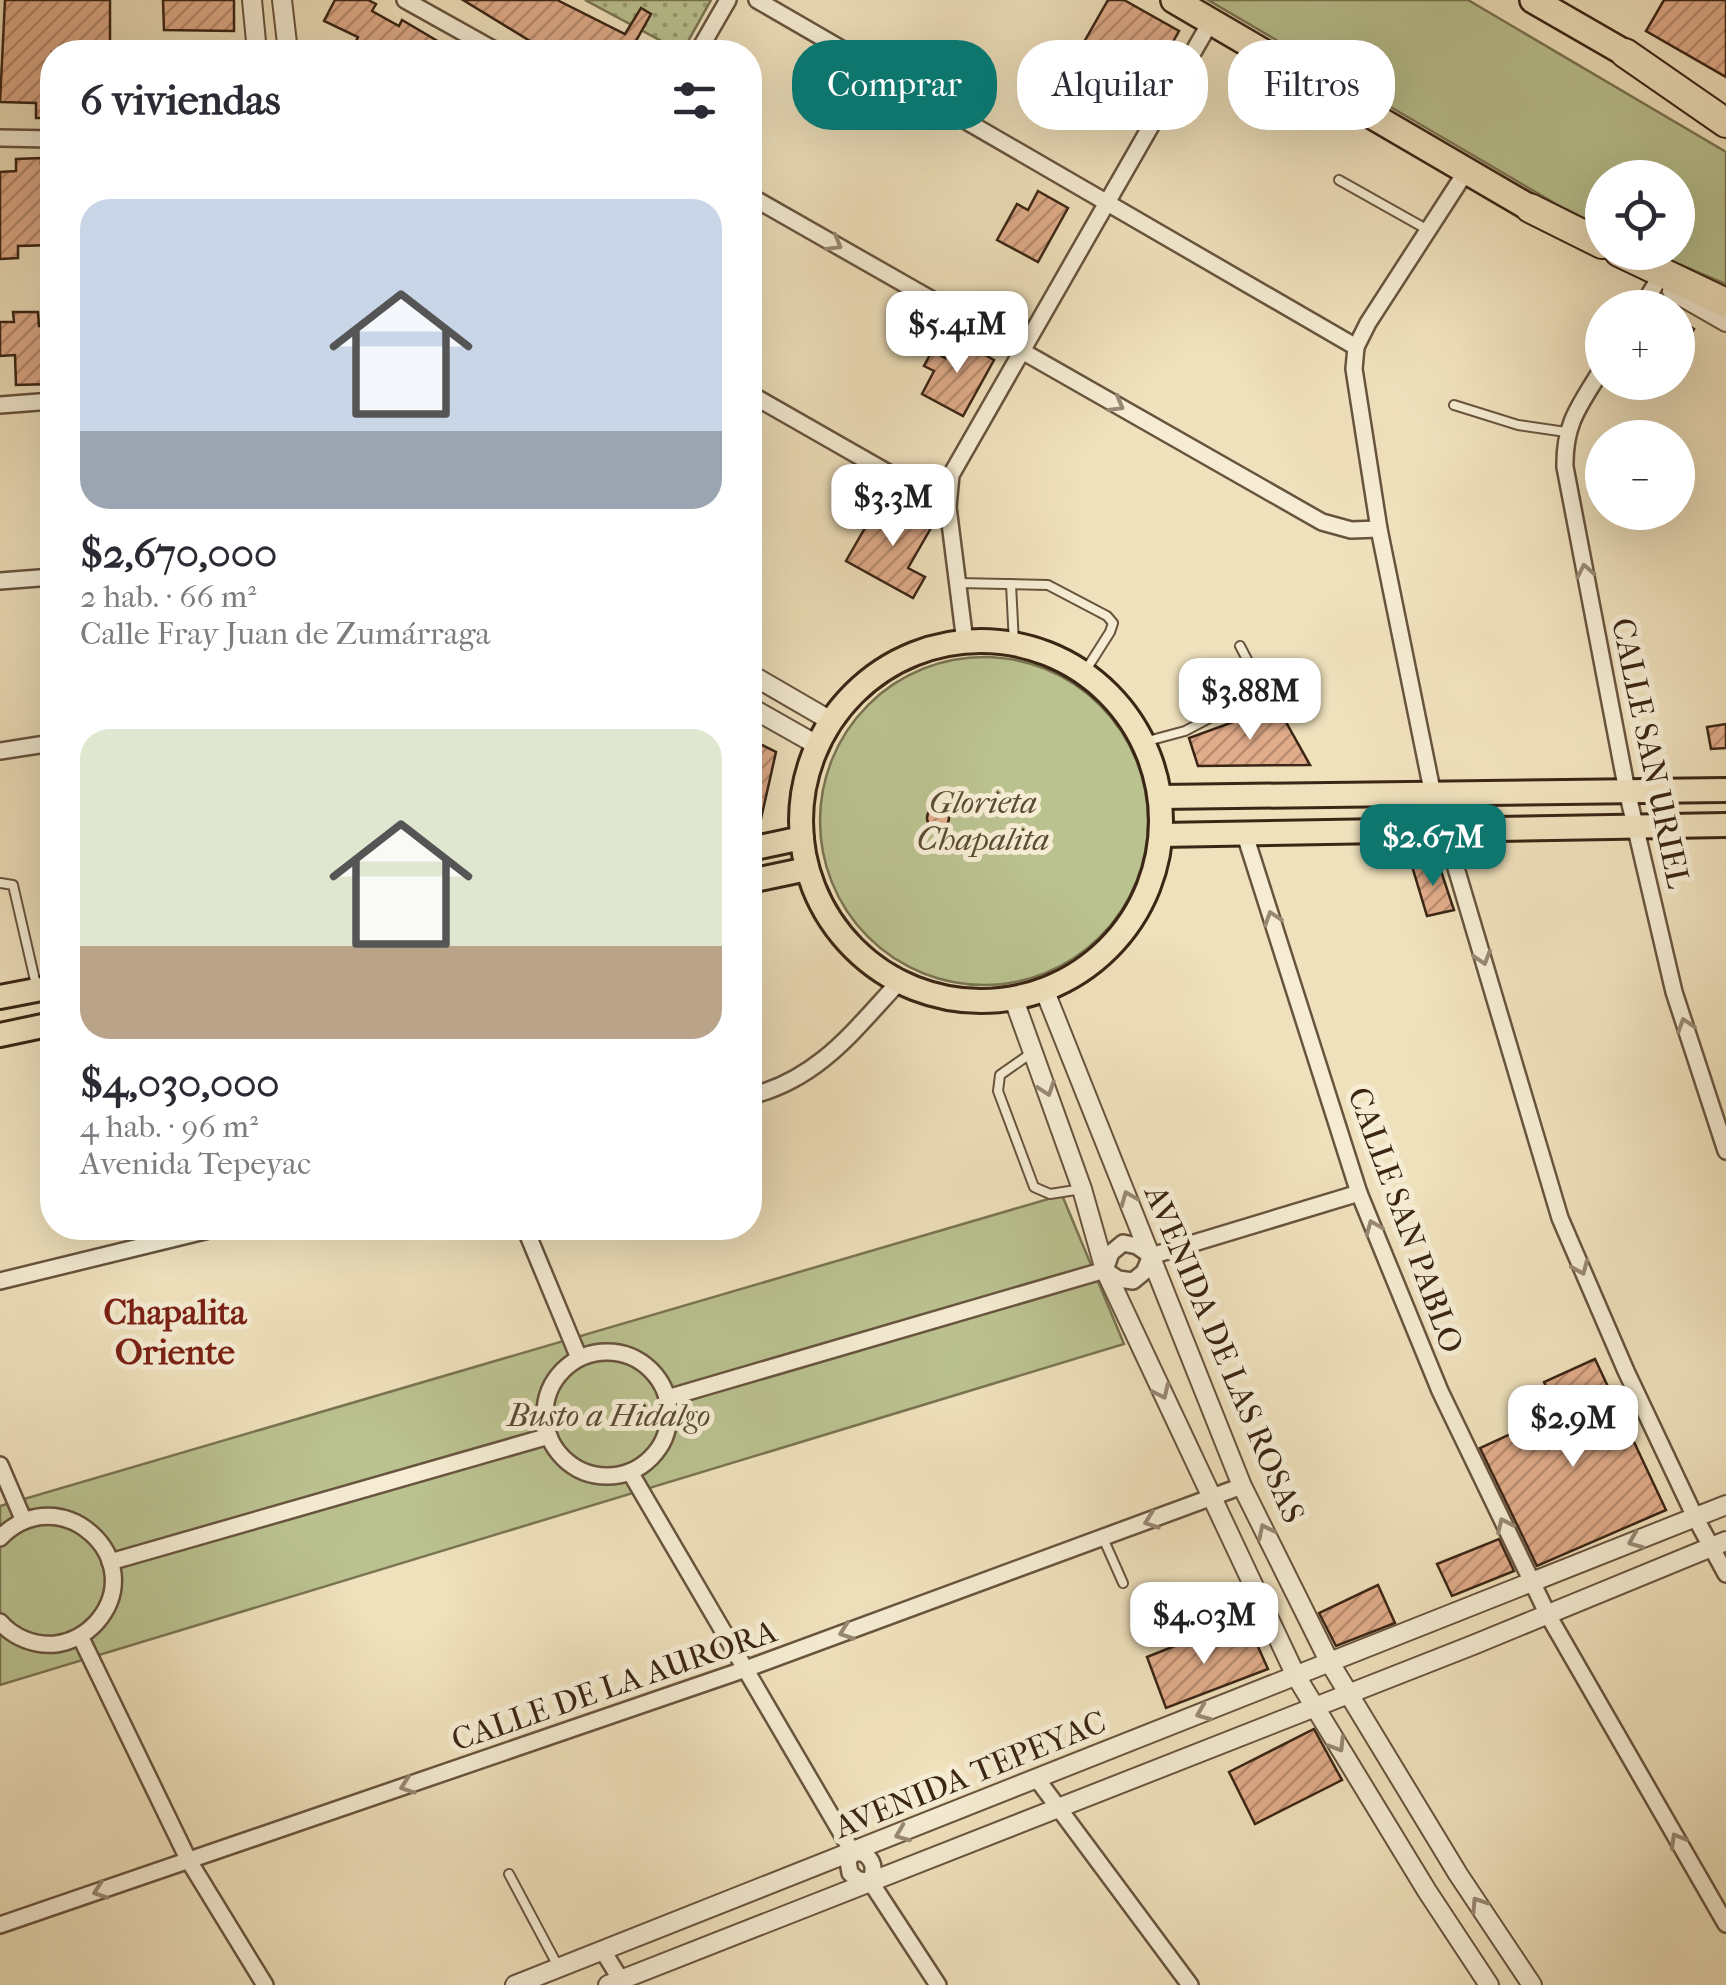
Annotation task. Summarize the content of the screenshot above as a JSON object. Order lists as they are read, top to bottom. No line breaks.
{"streets":{"street":["CALLE SAN URIEL","CALLE SAN PABLO","AVENIDA DE LAS ROSAS","CALLE DE LA AURORA","AVENIDA TEPEYAC"]},"crossings":[["CALLE SAN PABLO","AVENIDA TEPEYAC"],["AVENIDA DE LAS ROSAS","CALLE DE LA AURORA"],["AVENIDA DE LAS ROSAS","AVENIDA TEPEYAC"]],"one_way":["CALLE SAN URIEL","CALLE SAN PABLO","CALLE DE LA AURORA"],"districts":["Chapalita Oriente"],"parks":["Glorieta Chapalita","Busto a Hidalgo"],"page":{"chip":["Comprar","Alquilar","Filtros"],"heading":"6 viviendas","map_buttons":["+","−"],"list":[{"name":"$2,670,000","note":"2 hab. · 66 m² · Calle Fray Juan de Zumárraga"},{"name":"$4,030,000","note":"4 hab. · 96 m² · Avenida Tepeyac"}],"price":["$5.41M","$3.3M","$3.88M","$2.67M","$2.9M","$4.03M"]}}
